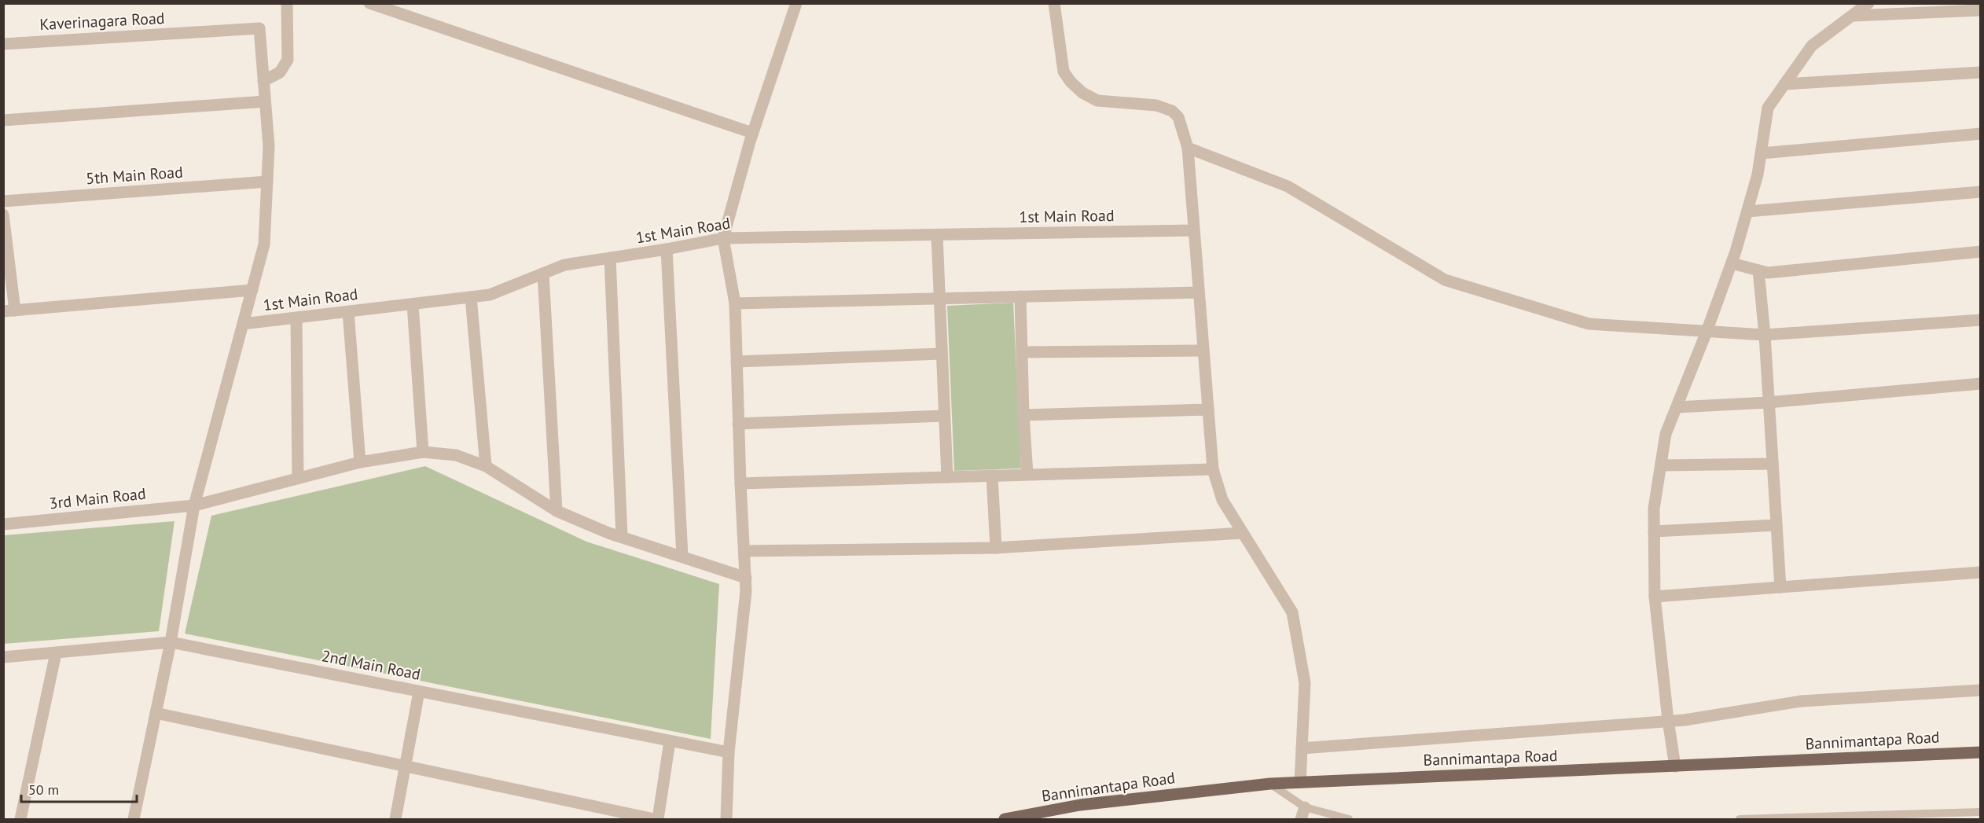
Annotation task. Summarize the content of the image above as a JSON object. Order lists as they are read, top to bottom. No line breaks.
{"streets":{"main road":["Bannimantapa Road"],"street":["Kaverinagara Road","5th Main Road","1st Main Road","3rd Main Road","2nd Main Road"]},"scale_bar":"50 m"}
